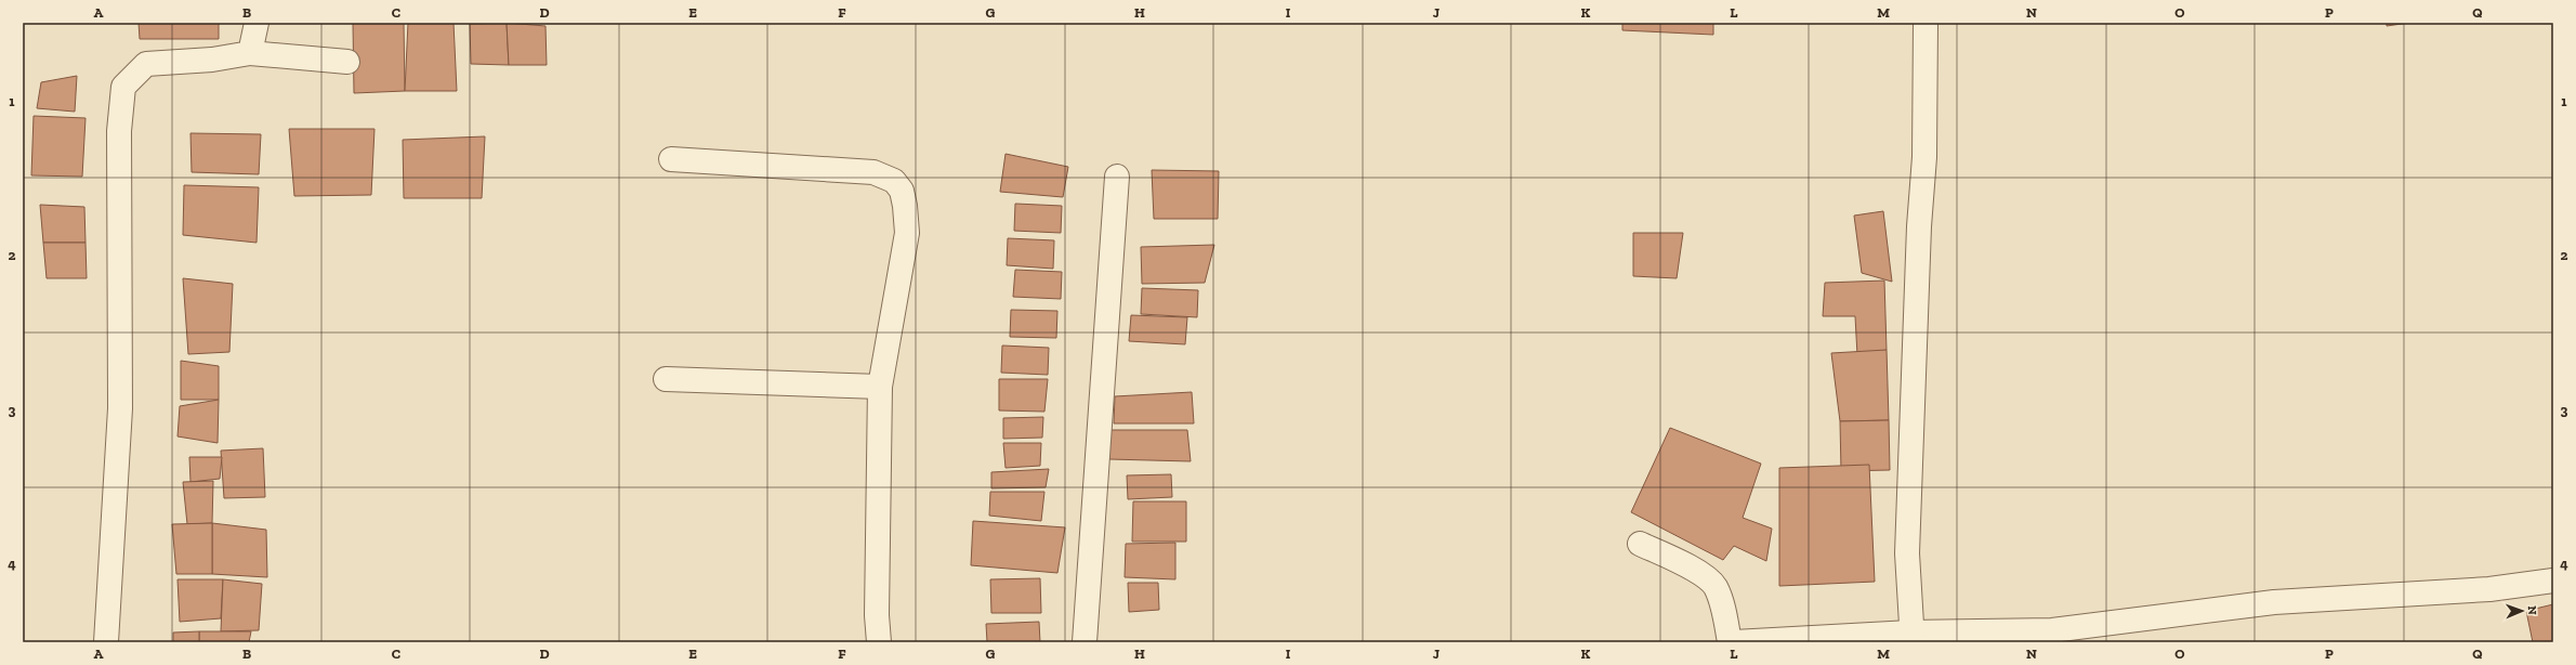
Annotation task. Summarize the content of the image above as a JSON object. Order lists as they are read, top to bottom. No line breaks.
{"north":"right","grid":{"columns":["A","B","C","D","E","F","G","H","I","J","K","L","M","N","O","P","Q"],"rows":["1","2","3","4"]}}
